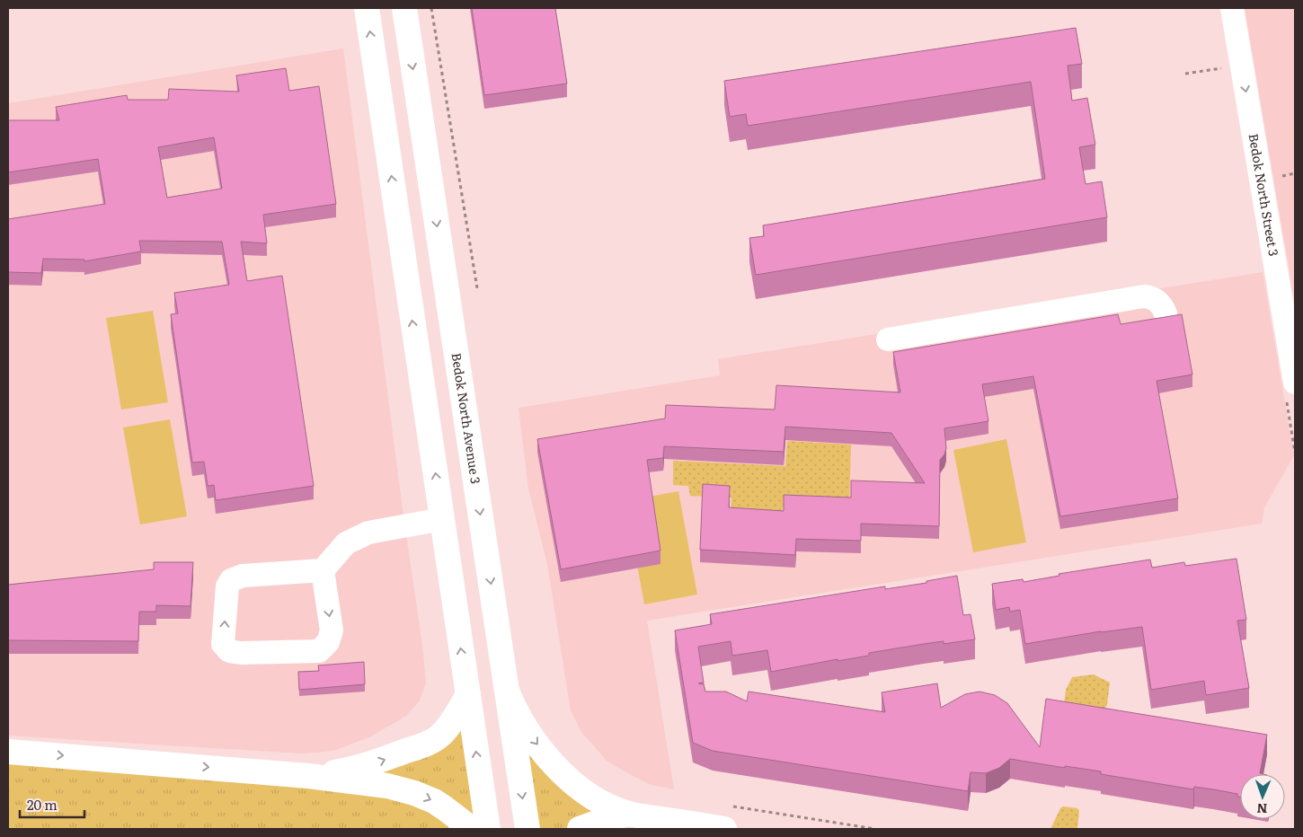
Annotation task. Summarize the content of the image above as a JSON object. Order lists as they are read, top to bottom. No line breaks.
{"streets":{"main road":["Bedok North Avenue 3"],"street":["Bedok North Street 3"]},"one_way":["Bedok North Street 3"],"scale_bar":"20 m","north":"bottom"}
